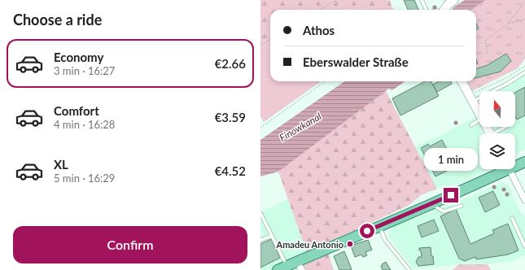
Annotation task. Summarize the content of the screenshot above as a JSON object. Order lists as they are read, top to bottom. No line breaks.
{"water":["Finowkanal"],"places":["Amadeu Antonio"],"north":"top","page":{"heading":"Choose a ride","banner":["Athos","Eberswalder Straße"],"list":[{"name":"Economy","note":"3 min · 16:27","value":"€2.66"},{"name":"Comfort","note":"4 min · 16:28","value":"€3.59"},{"name":"XL","note":"5 min · 16:29","value":"€4.52"}],"bubble":"1 min","buttons":"Confirm"}}
